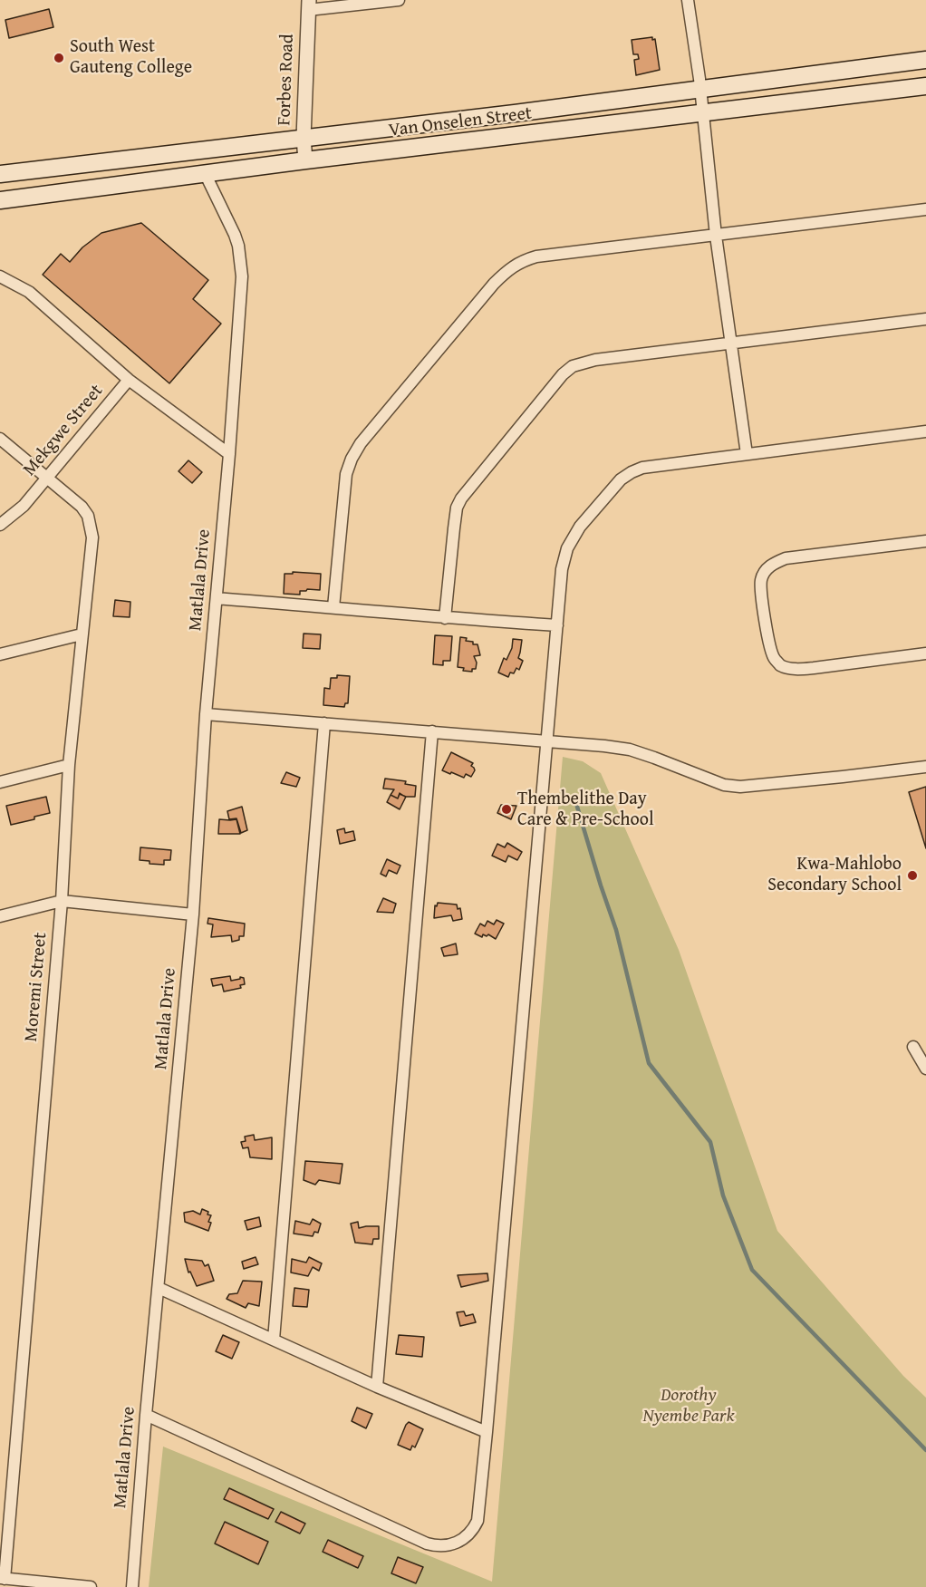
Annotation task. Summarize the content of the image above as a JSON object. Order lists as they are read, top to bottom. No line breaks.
{"streets":{"main road":["Van Onselen Street"],"street":["Forbes Road","Mekgwe Street","Matlala Drive","Moremi Street"]},"crossings":[["Forbes Road","Van Onselen Street"],["Van Onselen Street","Matlala Drive"],["Mekgwe Street","Moremi Street"]],"parks":["Dorothy Nyembe Park"],"places":["South West Gauteng College","Thembelithe Day Care & Pre-School","Kwa-Mahlobo Secondary School"]}
